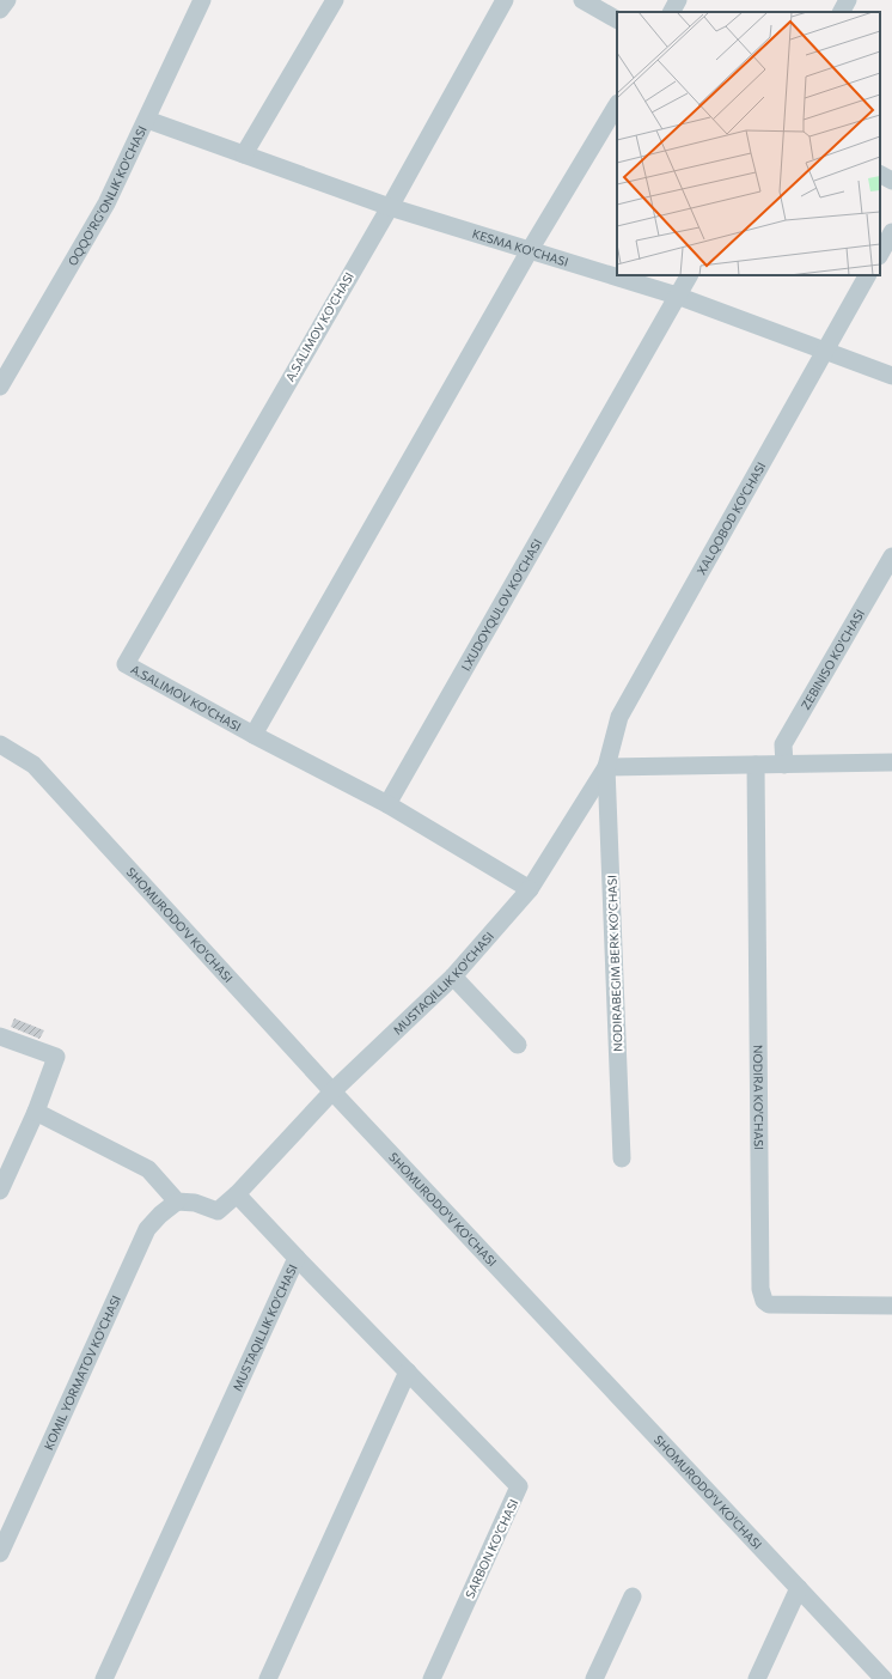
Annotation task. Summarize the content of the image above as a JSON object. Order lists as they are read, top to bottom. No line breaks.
{"streets":{"street":["OQQO'RG'ONLIK KO'CHASI","KESMA KO'CHASI","A.SALIMOV KO'CHASI","XALQOBOD KO'CHASI","I.XUDOYQULOV KO'CHASI","ZEBINISO KO'CHASI","SHOMURODO'V KO'CHASI","NODIRABEGIM BERK KO'CHASI","MUSTAQILLIK KO'CHASI","NODIRA KO'CHASI","KOMIL YORMATOV KO'CHASI","SARBON KO'CHASI"]},"crossings":[["OQQO'RG'ONLIK KO'CHASI","KESMA KO'CHASI"],["KESMA KO'CHASI","A.SALIMOV KO'CHASI"],["KESMA KO'CHASI","XALQOBOD KO'CHASI"],["KESMA KO'CHASI","I.XUDOYQULOV KO'CHASI"],["XALQOBOD KO'CHASI","NODIRABEGIM BERK KO'CHASI"],["XALQOBOD KO'CHASI","MUSTAQILLIK KO'CHASI"],["SHOMURODO'V KO'CHASI","MUSTAQILLIK KO'CHASI"],["NODIRABEGIM BERK KO'CHASI","MUSTAQILLIK KO'CHASI"],["MUSTAQILLIK KO'CHASI","SARBON KO'CHASI"]]}
